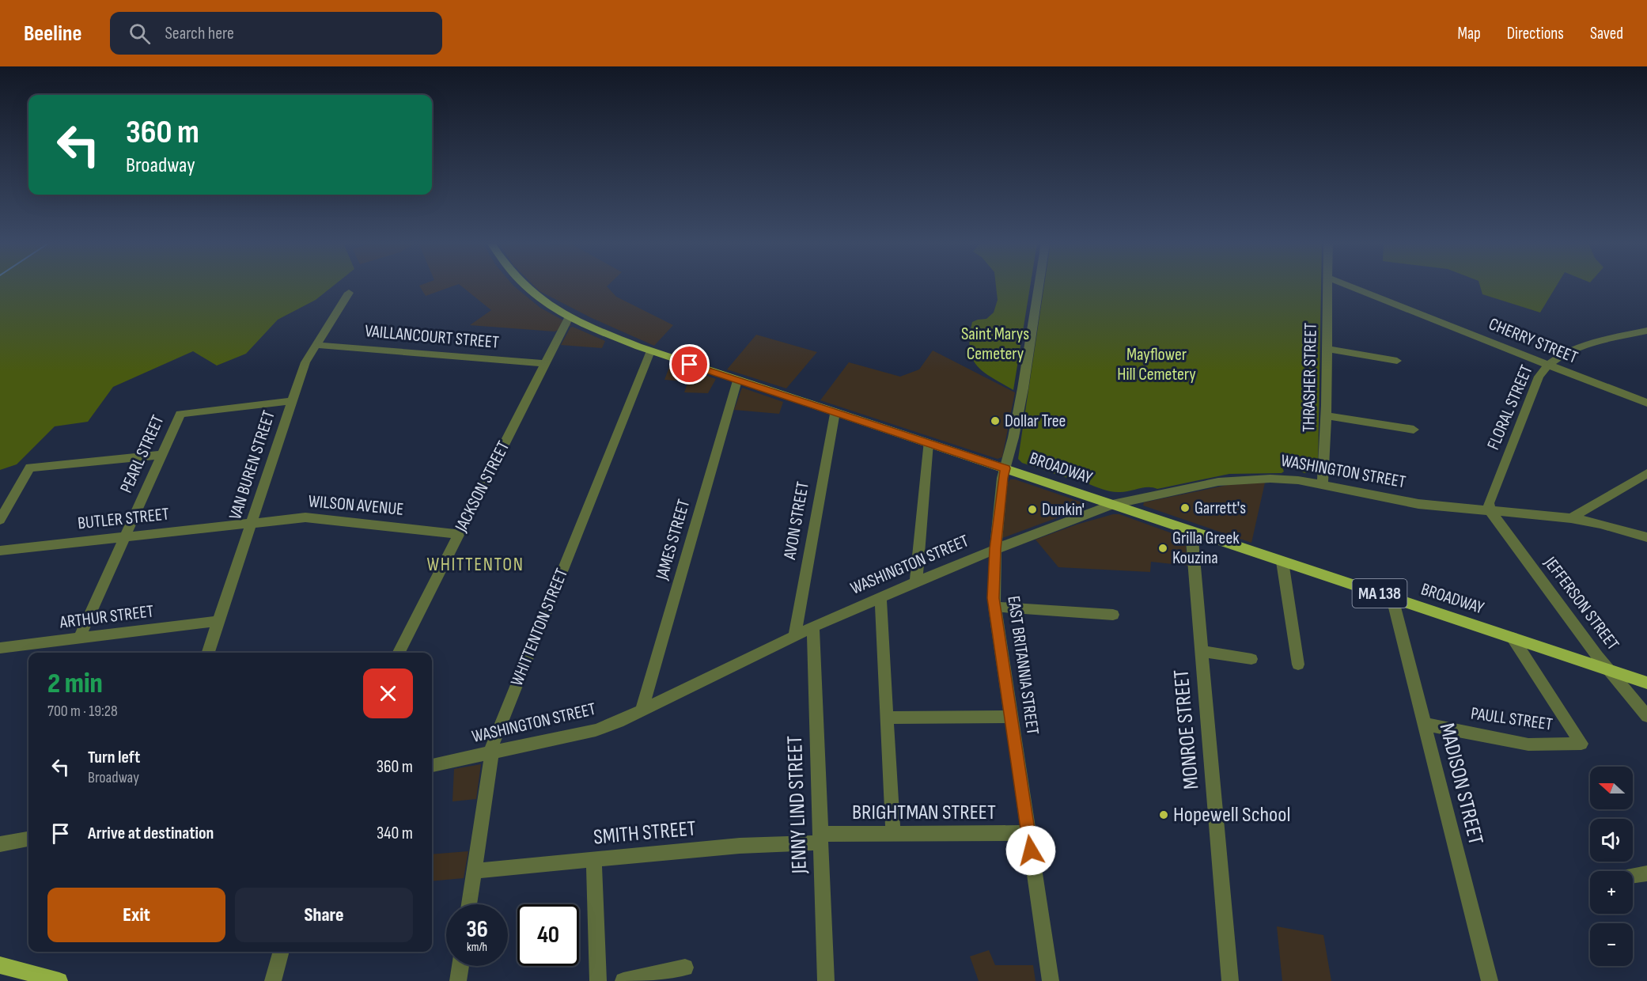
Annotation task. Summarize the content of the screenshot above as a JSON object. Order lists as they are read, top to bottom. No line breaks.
{"streets":{"main road":["BROADWAY","MA 138"],"street":["VAILLANCOURT STREET","CHERRY STREET","THRASHER STREET","FLORAL STREET","PEARL STREET","VAN BUREN STREET","WASHINGTON STREET","JACKSON STREET","WILSON AVENUE","BUTLER STREET","AVON STREET","JAMES STREET","JEFFERSON STREET","ARTHUR STREET","WHITTENTON STREET","EAST BRITANNIA STREET","PAULL STREET","MONROE STREET","MADISON STREET","JENNY LIND STREET","BRIGHTMAN STREET","SMITH STREET"]},"crossings":[["VAILLANCOURT STREET","VAN BUREN STREET"],["VAILLANCOURT STREET","JACKSON STREET"],["CHERRY STREET","FLORAL STREET"],["THRASHER STREET","WASHINGTON STREET"],["FLORAL STREET","WASHINGTON STREET"],["FLORAL STREET","JEFFERSON STREET"],["PEARL STREET","VAN BUREN STREET"],["PEARL STREET","BUTLER STREET"],["PEARL STREET","ARTHUR STREET"],["VAN BUREN STREET","WILSON AVENUE"],["VAN BUREN STREET","BUTLER STREET"],["VAN BUREN STREET","ARTHUR STREET"],["BROADWAY","WASHINGTON STREET"],["BROADWAY","JACKSON STREET"],["BROADWAY","AVON STREET"],["BROADWAY","JAMES STREET"],["BROADWAY","JEFFERSON STREET"],["BROADWAY","WHITTENTON STREET"],["BROADWAY","EAST BRITANNIA STREET"],["BROADWAY","PAULL STREET"],["BROADWAY","MONROE STREET"],["BROADWAY","MADISON STREET"],["WASHINGTON STREET","AVON STREET"],["WASHINGTON STREET","JAMES STREET"],["WASHINGTON STREET","JEFFERSON STREET"],["WASHINGTON STREET","WHITTENTON STREET"],["WASHINGTON STREET","EAST BRITANNIA STREET"],["WASHINGTON STREET","JENNY LIND STREET"],["JACKSON STREET","WILSON AVENUE"],["WILSON AVENUE","BUTLER STREET"],["WHITTENTON STREET","SMITH STREET"],["EAST BRITANNIA STREET","BRIGHTMAN STREET"],["PAULL STREET","MADISON STREET"],["JENNY LIND STREET","BRIGHTMAN STREET"],["JENNY LIND STREET","SMITH STREET"],["BRIGHTMAN STREET","SMITH STREET"]],"districts":["WHITTENTON"],"parks":["Saint Marys Cemetery","Mayflower Hill Cemetery"],"places":["Dollar Tree","Garrett's","Dunkin'","Grilla Greek Kouzina","Hopewell School"],"north":"left","page":{"header":"Beeline","search":"Search here","nav":["Map","Directions","Saved"],"turn":["360 m","Broadway"],"heading":["2 min","700 m · 19:28"],"list":[{"name":"Turn left","note":"Broadway","value":"360 m"},{"name":"Arrive at destination","value":"340 m"}],"map_buttons":["+","−"],"buttons":["Exit","Share"],"speed":"36 km/h","limit":"40"}}
